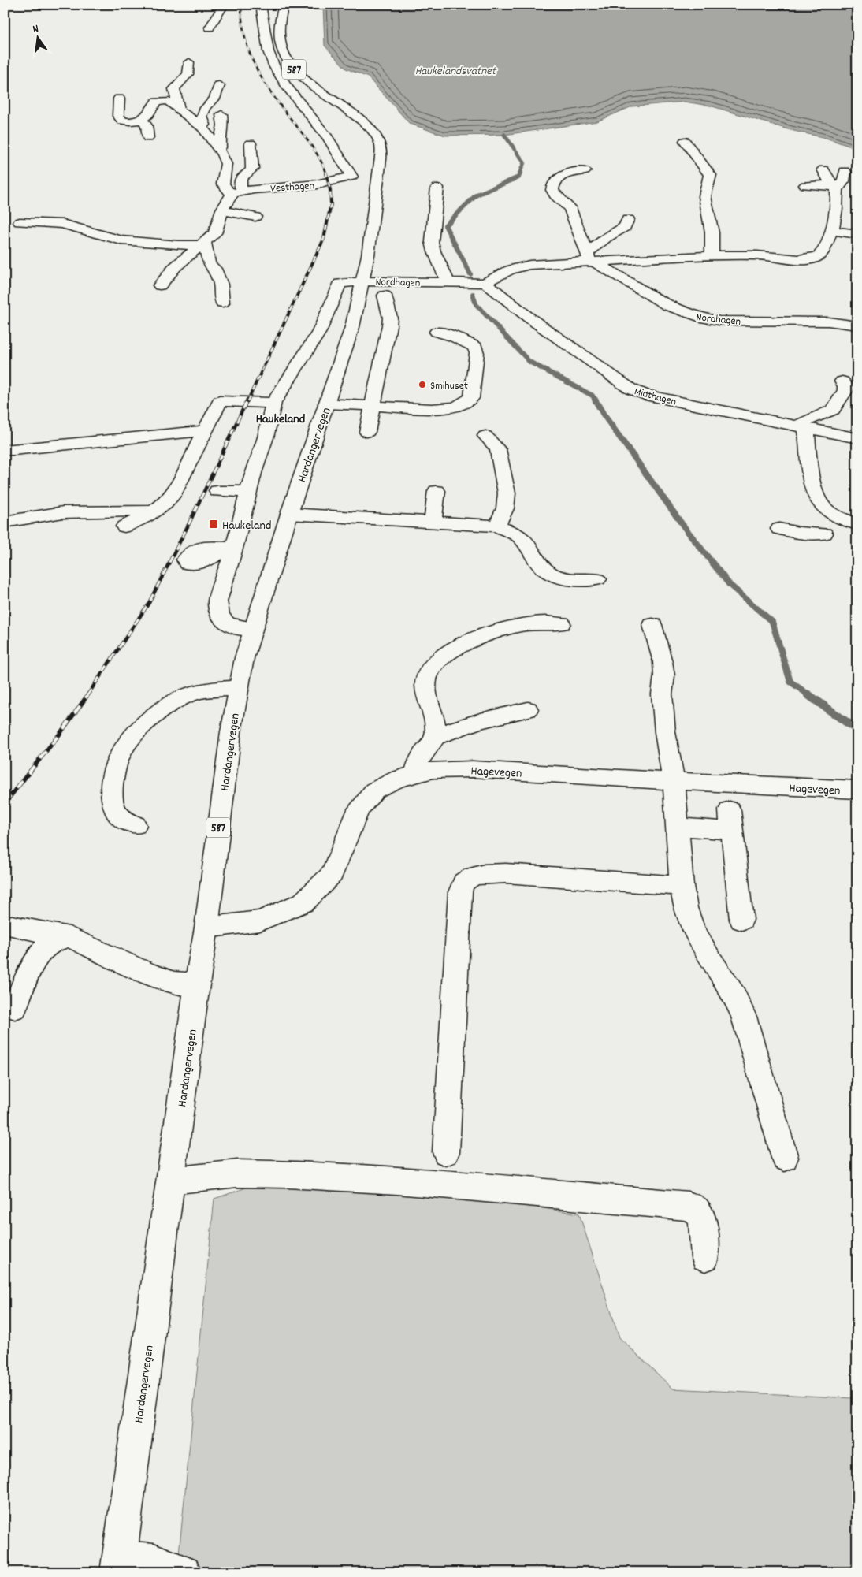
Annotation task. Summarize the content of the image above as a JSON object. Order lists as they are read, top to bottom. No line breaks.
{"streets":{"street":["587","Vesthagen","Nordhagen","Midthagen","Hardangervegen","Hagevegen"]},"crossings":[["Nordhagen","Midthagen"],["Nordhagen","Hardangervegen"],["Hardangervegen","Hagevegen"]],"districts":["Haukeland"],"water":["Haukelandsvatnet"],"places":{"other":["Smihuset"],"transit":["Haukeland"]},"north":"top"}
